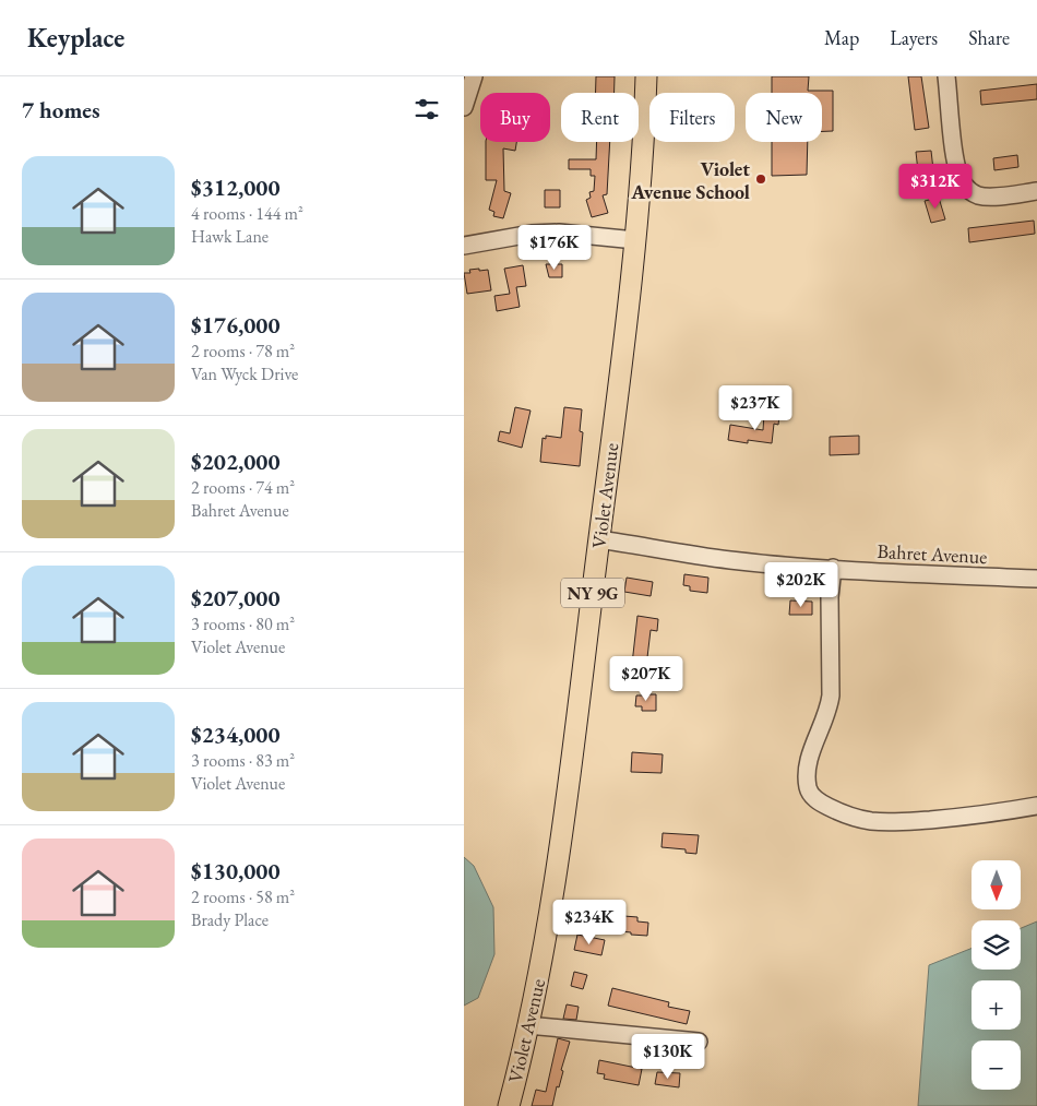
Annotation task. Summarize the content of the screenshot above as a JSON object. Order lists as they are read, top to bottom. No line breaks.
{"streets":{"main road":["Violet Avenue","NY 9G"],"street":["Bahret Avenue"]},"crossings":[["Violet Avenue","Bahret Avenue"]],"places":["Violet Avenue School"],"north":"bottom","page":{"header":"Keyplace","nav":["Map","Layers","Share"],"heading":"7 homes","chip":["Buy","Rent","Filters","New"],"list":[{"name":"$312,000","note":"4 rooms · 144 m² · Hawk Lane"},{"name":"$176,000","note":"2 rooms · 78 m² · Van Wyck Drive"},{"name":"$202,000","note":"2 rooms · 74 m² · Bahret Avenue"},{"name":"$207,000","note":"3 rooms · 80 m² · Violet Avenue"},{"name":"$234,000","note":"3 rooms · 83 m² · Violet Avenue"},{"name":"$130,000","note":"2 rooms · 58 m² · Brady Place"}],"price":["$312K","$176K","$237K","$202K","$207K","$234K","$130K"],"map_buttons":["+","−"]}}
